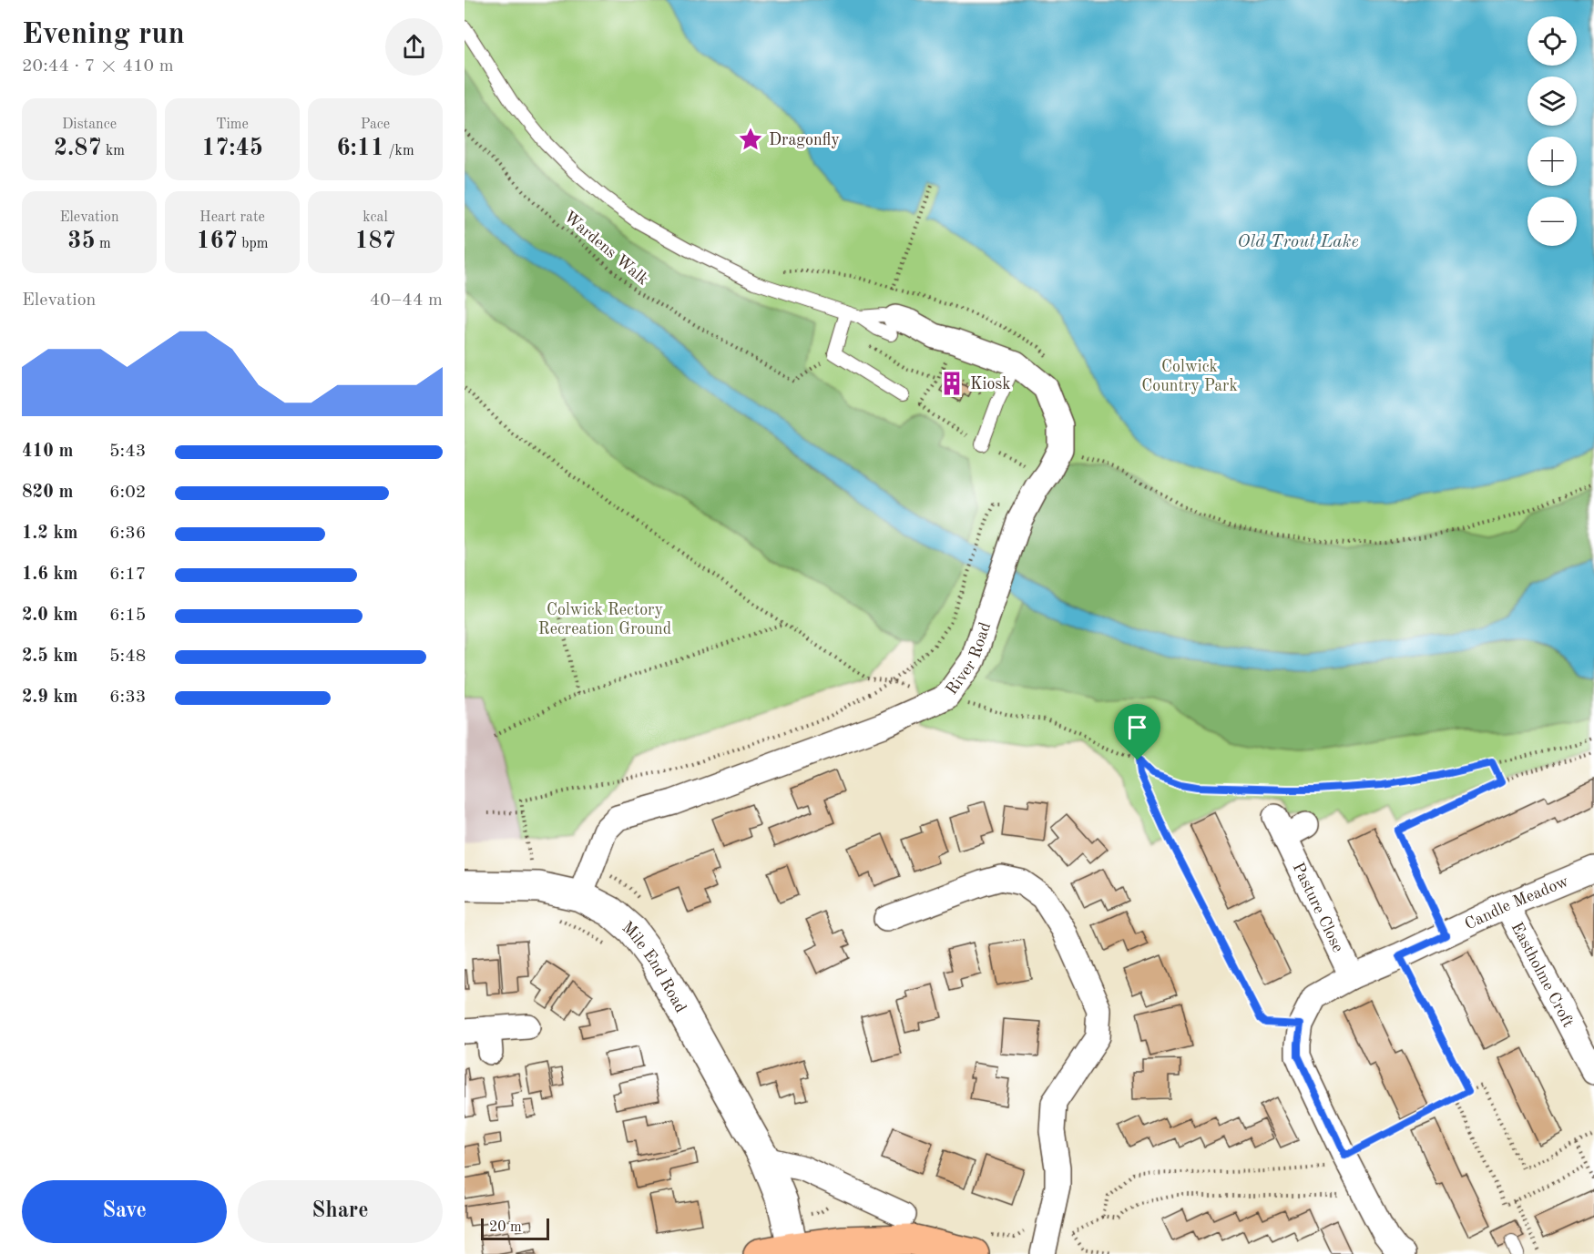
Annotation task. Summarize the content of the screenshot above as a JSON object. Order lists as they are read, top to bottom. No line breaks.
{"streets":{"street":["River Road","Candle Meadow","Pasture Close","Mile End Road","Eastholme Croft"],"path":["Wardens Walk"]},"crossings":[["River Road","Mile End Road"],["Candle Meadow","Pasture Close"],["Candle Meadow","Eastholme Croft"]],"water":["Old Trout Lake"],"parks":["Colwick Country Park","Colwick Rectory Recreation Ground"],"places":{"place":["Dragonfly"],"building":["Kiosk"]},"scale_bar":"20 m","page":{"heading":["Evening run","20:44 · 7 × 410 m"],"map_buttons":["+","−"],"stats":[["Distance","2.87 km"],["Time","17:45"],["Pace","6:11 /km"],["Elevation","35 m"],["Heart rate","167 bpm"],["kcal","187"]],"chart":["Elevation","40–44 m"],"list":[{"name":"410 m","note":"5:43"},{"name":"820 m","note":"6:02"},{"name":"1.2 km","note":"6:36"},{"name":"1.6 km","note":"6:17"},{"name":"2.0 km","note":"6:15"},{"name":"2.5 km","note":"5:48"},{"name":"2.9 km","note":"6:33"}],"buttons":["Save","Share"],"scale":"20 m"}}
